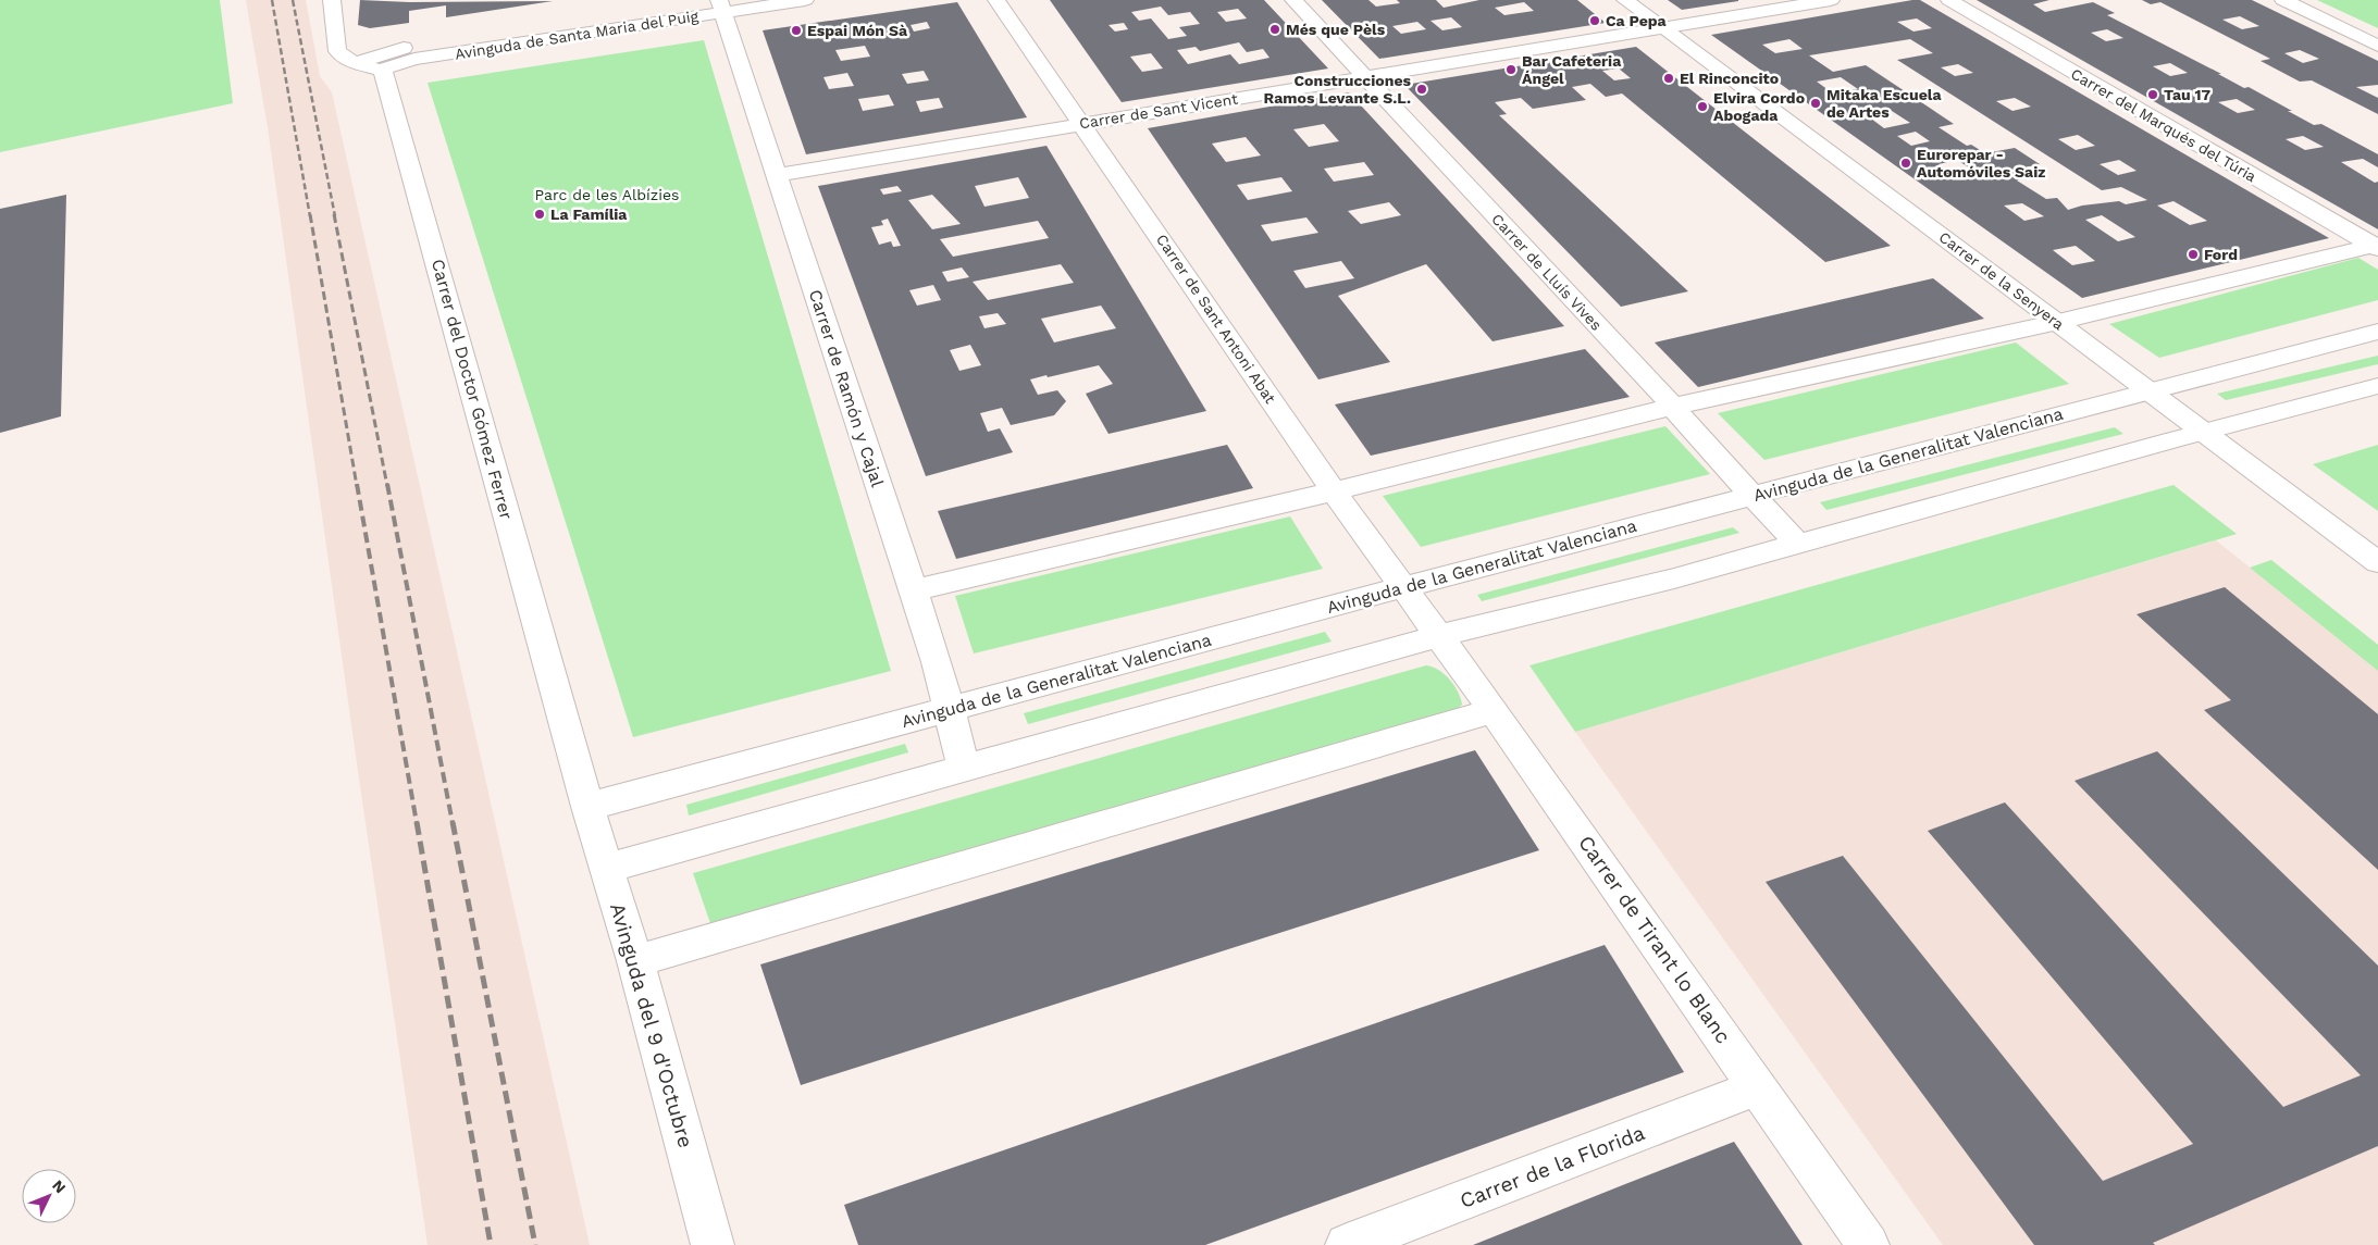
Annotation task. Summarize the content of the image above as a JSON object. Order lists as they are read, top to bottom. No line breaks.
{"streets":{"street":["Avinguda de Santa Maria del Puig","Carrer de Sant Vicent","Carrer del Marqués del Túria","Carrer de Lluís Vives","Carrer de la Senyera","Carrer de Sant Antoni Abat","Carrer de Ramón y Cajal","Carrer del Doctor Gómez Ferrer","Avinguda de la Generalitat Valenciana","Carrer de Tirant lo Blanc","Avinguda del 9 d'Octubre","Carrer de la Florida"]},"crossings":[["Avinguda de Santa Maria del Puig","Carrer de Ramón y Cajal"],["Avinguda de Santa Maria del Puig","Carrer del Doctor Gómez Ferrer"],["Carrer de Sant Vicent","Carrer de Lluís Vives"],["Carrer de Sant Vicent","Carrer de la Senyera"],["Carrer de Sant Vicent","Carrer de Sant Antoni Abat"],["Carrer de Sant Vicent","Carrer de Ramón y Cajal"],["Carrer de Lluís Vives","Avinguda de la Generalitat Valenciana"],["Carrer de la Senyera","Avinguda de la Generalitat Valenciana"],["Carrer de Sant Antoni Abat","Avinguda de la Generalitat Valenciana"],["Carrer de Sant Antoni Abat","Carrer de Tirant lo Blanc"],["Carrer de Ramón y Cajal","Avinguda de la Generalitat Valenciana"],["Carrer del Doctor Gómez Ferrer","Avinguda de la Generalitat Valenciana"],["Carrer del Doctor Gómez Ferrer","Avinguda del 9 d'Octubre"],["Avinguda de la Generalitat Valenciana","Avinguda del 9 d'Octubre"],["Carrer de Tirant lo Blanc","Carrer de la Florida"]],"parks":["Parc de les Albízies"],"places":["Ca Pepa","Més que Pèls","Espai Món Sà","Bar Cafeteria Ángel","El Rinconcito","Construcciones Ramos Levante S.L.","Tau 17","Mitaka Escuela de Artes","Elvira Cordo Abogada","Eurorepar - Automóviles Saiz","La Família","Ford"],"north":"top right"}
